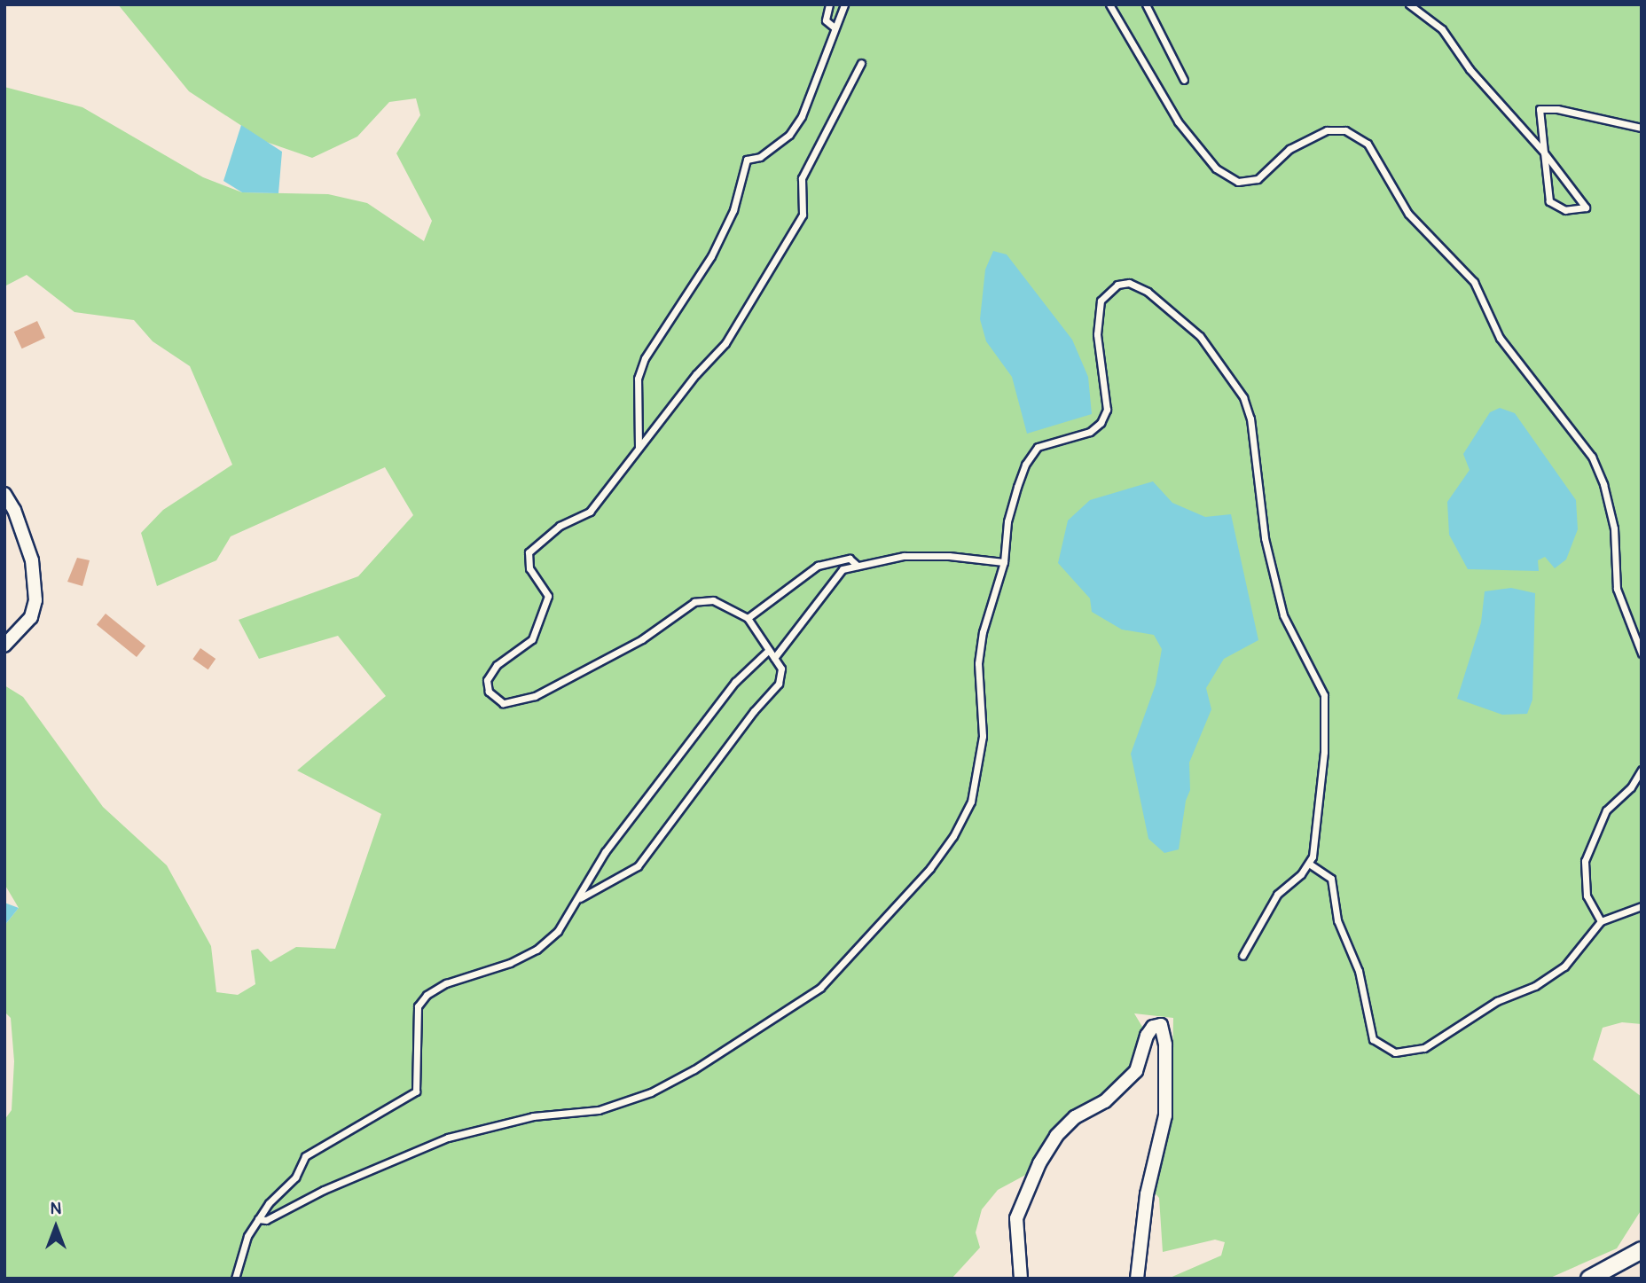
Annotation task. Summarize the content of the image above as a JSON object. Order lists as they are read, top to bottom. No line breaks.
{"north":"top"}
